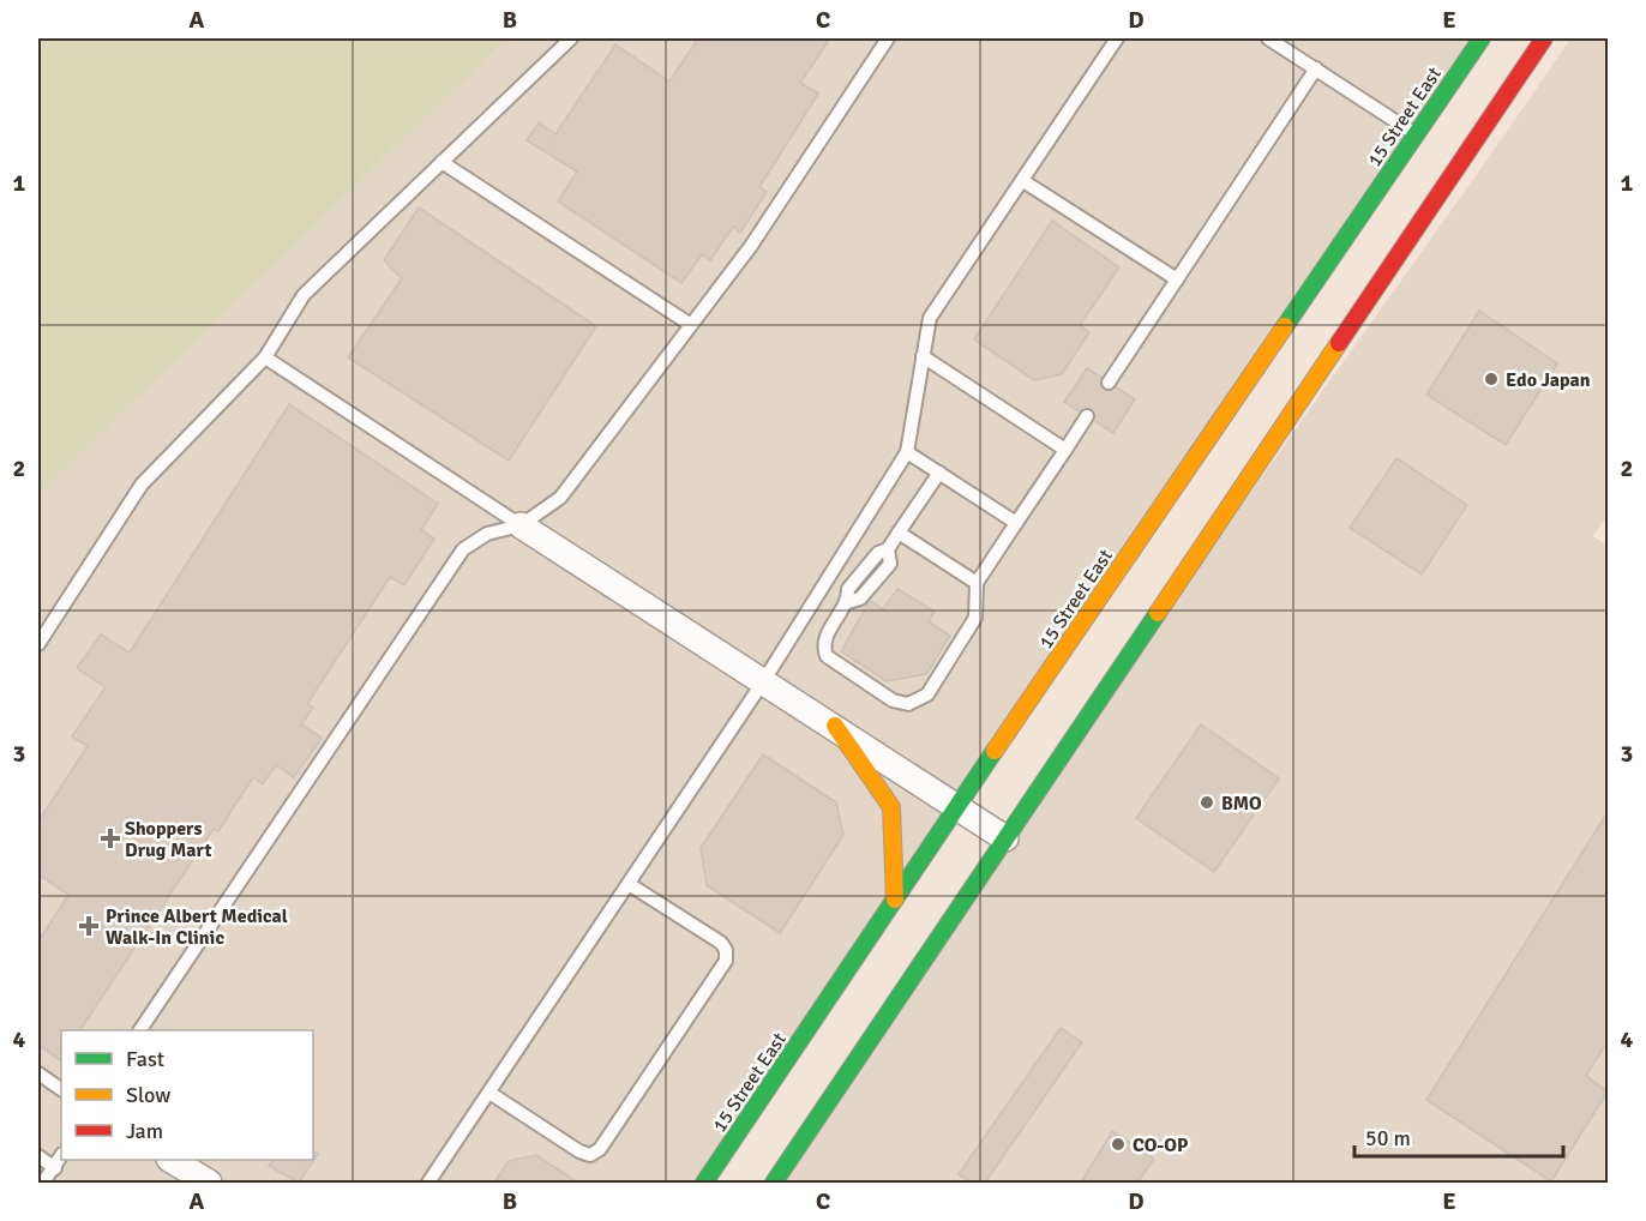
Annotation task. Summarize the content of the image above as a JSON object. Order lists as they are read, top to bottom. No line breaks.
{"streets":{"main road":["15 Street East"]},"places":{"other":["Edo Japan","BMO","CO-OP"],"health":["Shoppers Drug Mart","Prince Albert Medical Walk-In Clinic"]},"legend":["Fast","Slow","Jam"],"scale_bar":"50 m","grid":{"columns":["A","B","C","D","E"],"rows":["1","2","3","4"]}}
